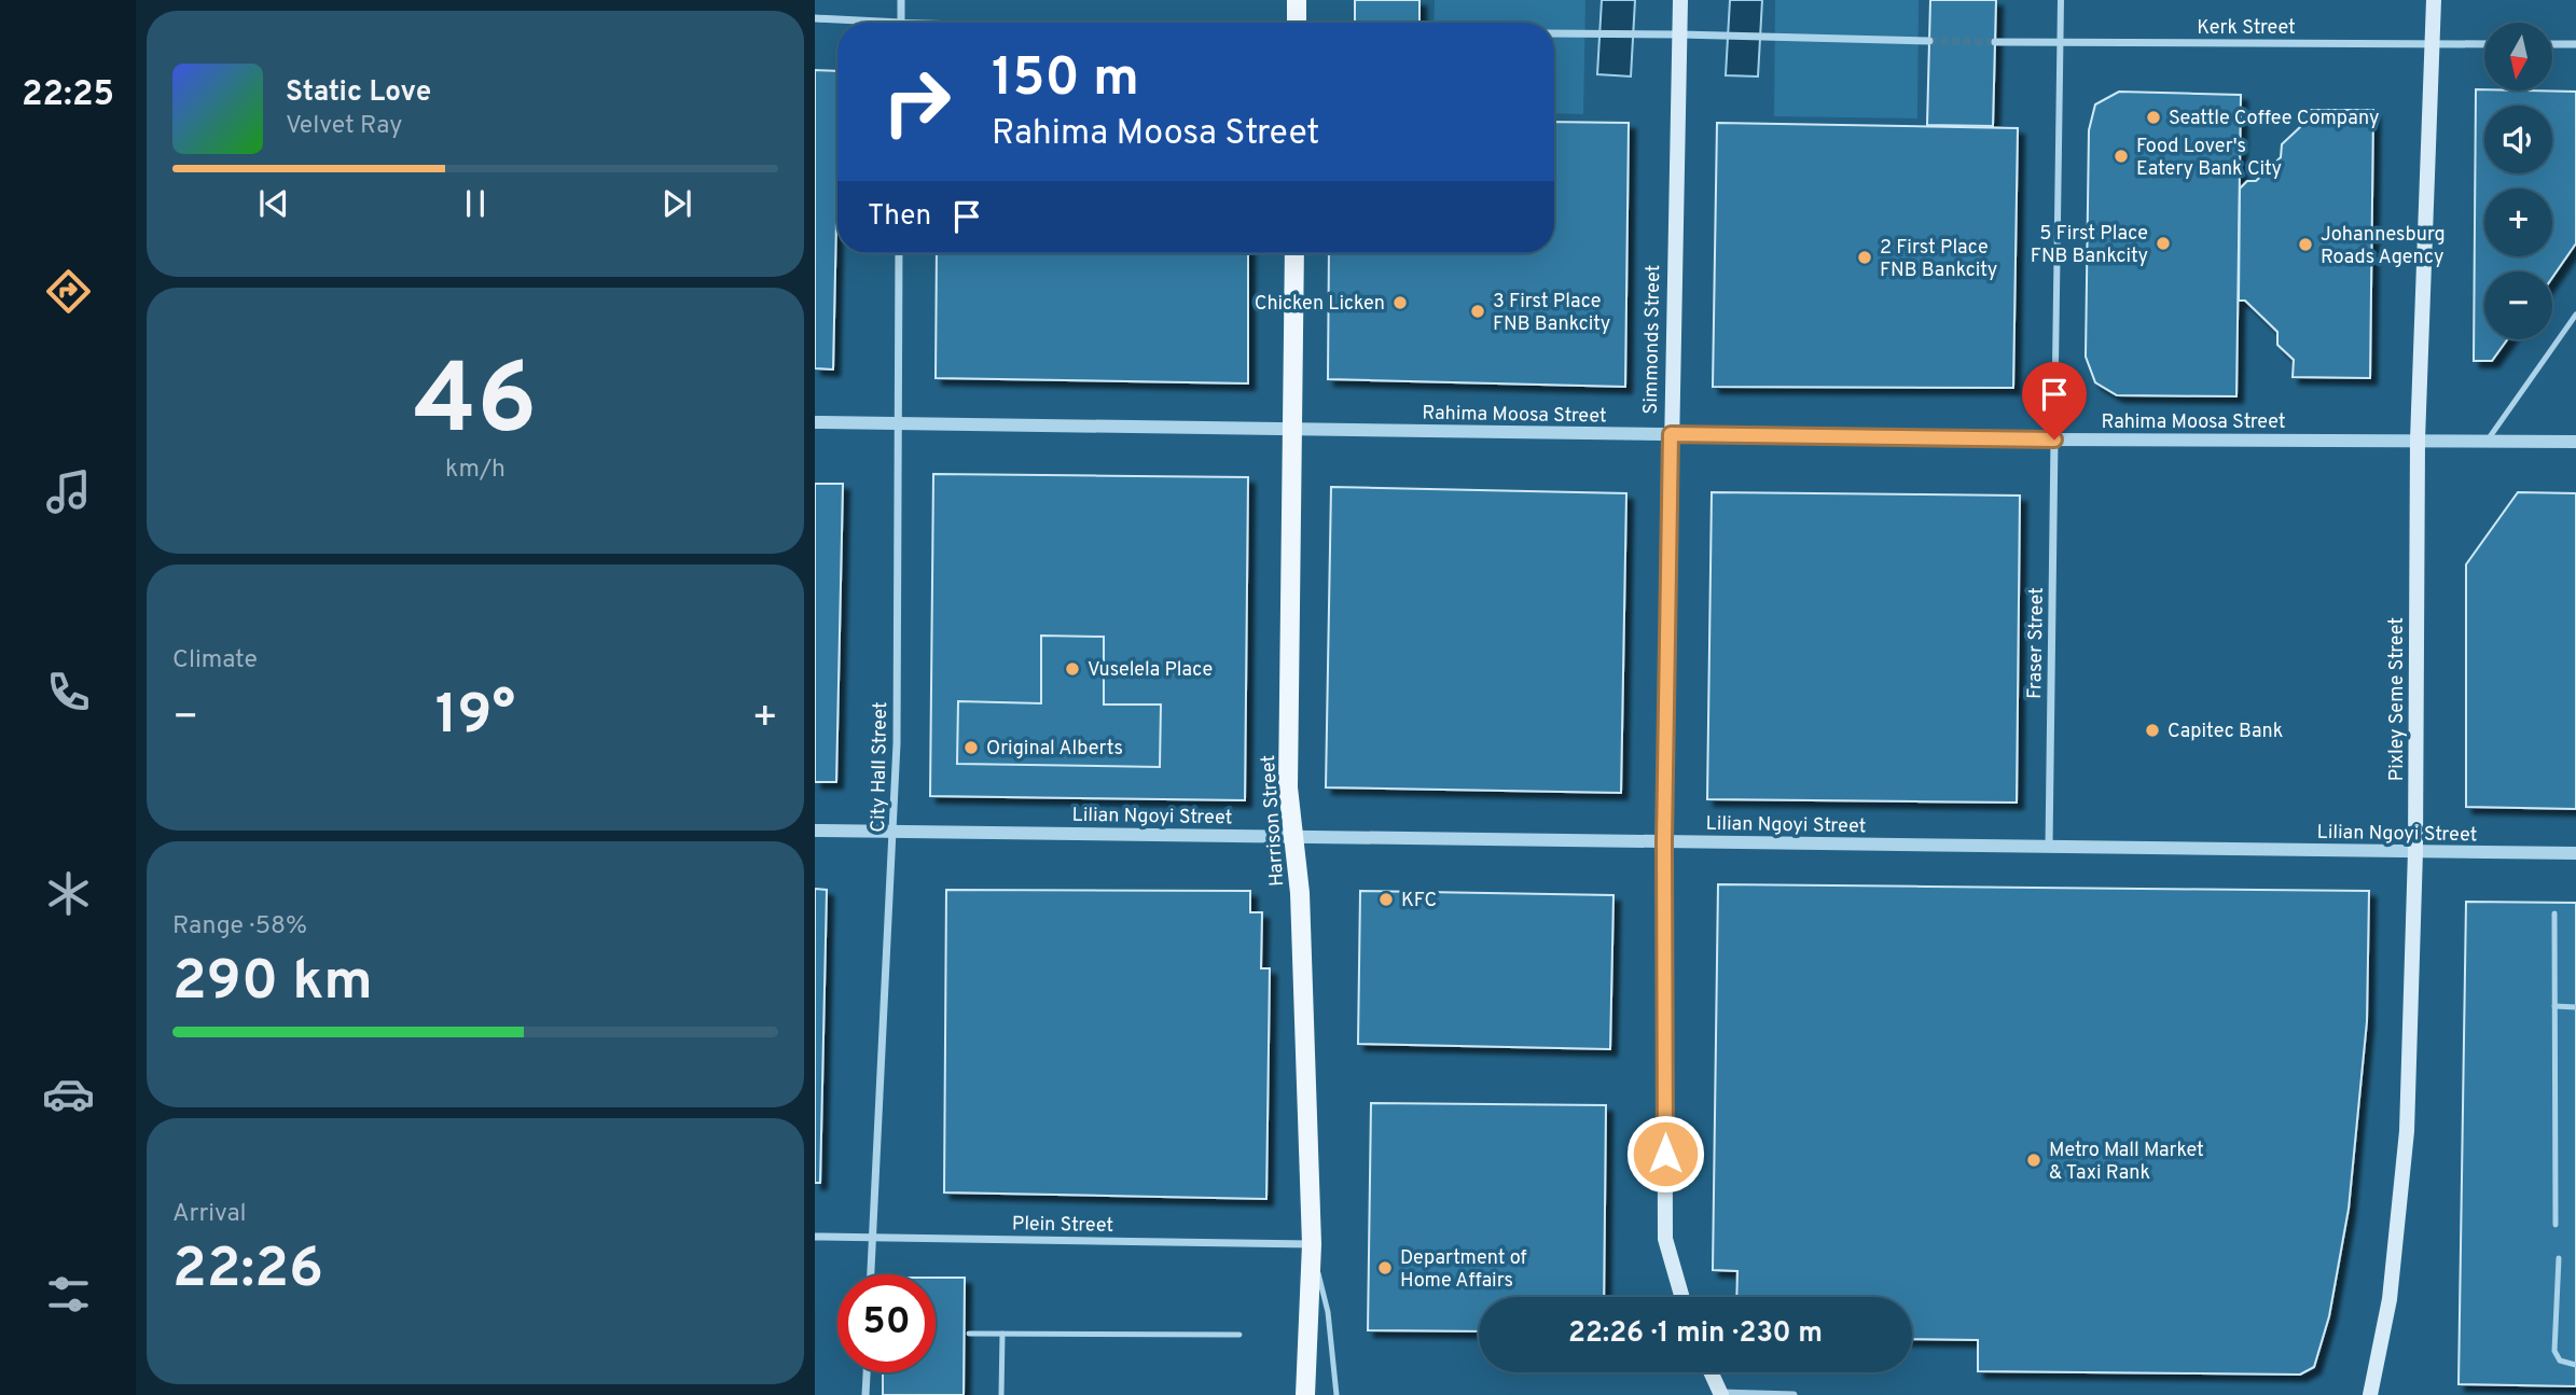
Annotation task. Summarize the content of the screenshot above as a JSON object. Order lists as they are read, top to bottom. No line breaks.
{"streets":{"main road":["Simmonds Street","Pixley Seme Street","Harrison Street"],"street":["Kerk Street","Rahima Moosa Street","Fraser Street","City Hall Street","Lilian Ngoyi Street","Plein Street"]},"crossings":[["Kerk Street","Pixley Seme Street"],["Simmonds Street","Rahima Moosa Street"],["Simmonds Street","Lilian Ngoyi Street"],["Rahima Moosa Street","Fraser Street"],["Rahima Moosa Street","Pixley Seme Street"],["Rahima Moosa Street","City Hall Street"],["Rahima Moosa Street","Harrison Street"],["Fraser Street","Lilian Ngoyi Street"],["Pixley Seme Street","Lilian Ngoyi Street"],["City Hall Street","Lilian Ngoyi Street"],["City Hall Street","Plein Street"],["Lilian Ngoyi Street","Harrison Street"],["Harrison Street","Plein Street"]],"places":["Seattle Coffee Company","Food Lover's Eatery Bank City","5 First Place FNB Bankcity","Johannesburg Roads Agency","2 First Place FNB Bankcity","Chicken Licken","3 First Place FNB Bankcity","Vuselela Place","Capitec Bank","Original Alberts","KFC","Metro Mall Market & Taxi Rank","Department of Home Affairs"],"north":"bottom","page":{"tabs":"22:25","map_buttons":["+","−"],"turn":["150 m","Rahima Moosa Street"],"song":["Static Love","Velvet Ray"],"then":"Then","tile":[["46","km/h"],"Climate",["Range · 58%","290 km"],["Arrival","22:26"]],"heat":["−","19°","+"],"limit":"50","trip":"22:26 · 1 min · 230 m"}}
